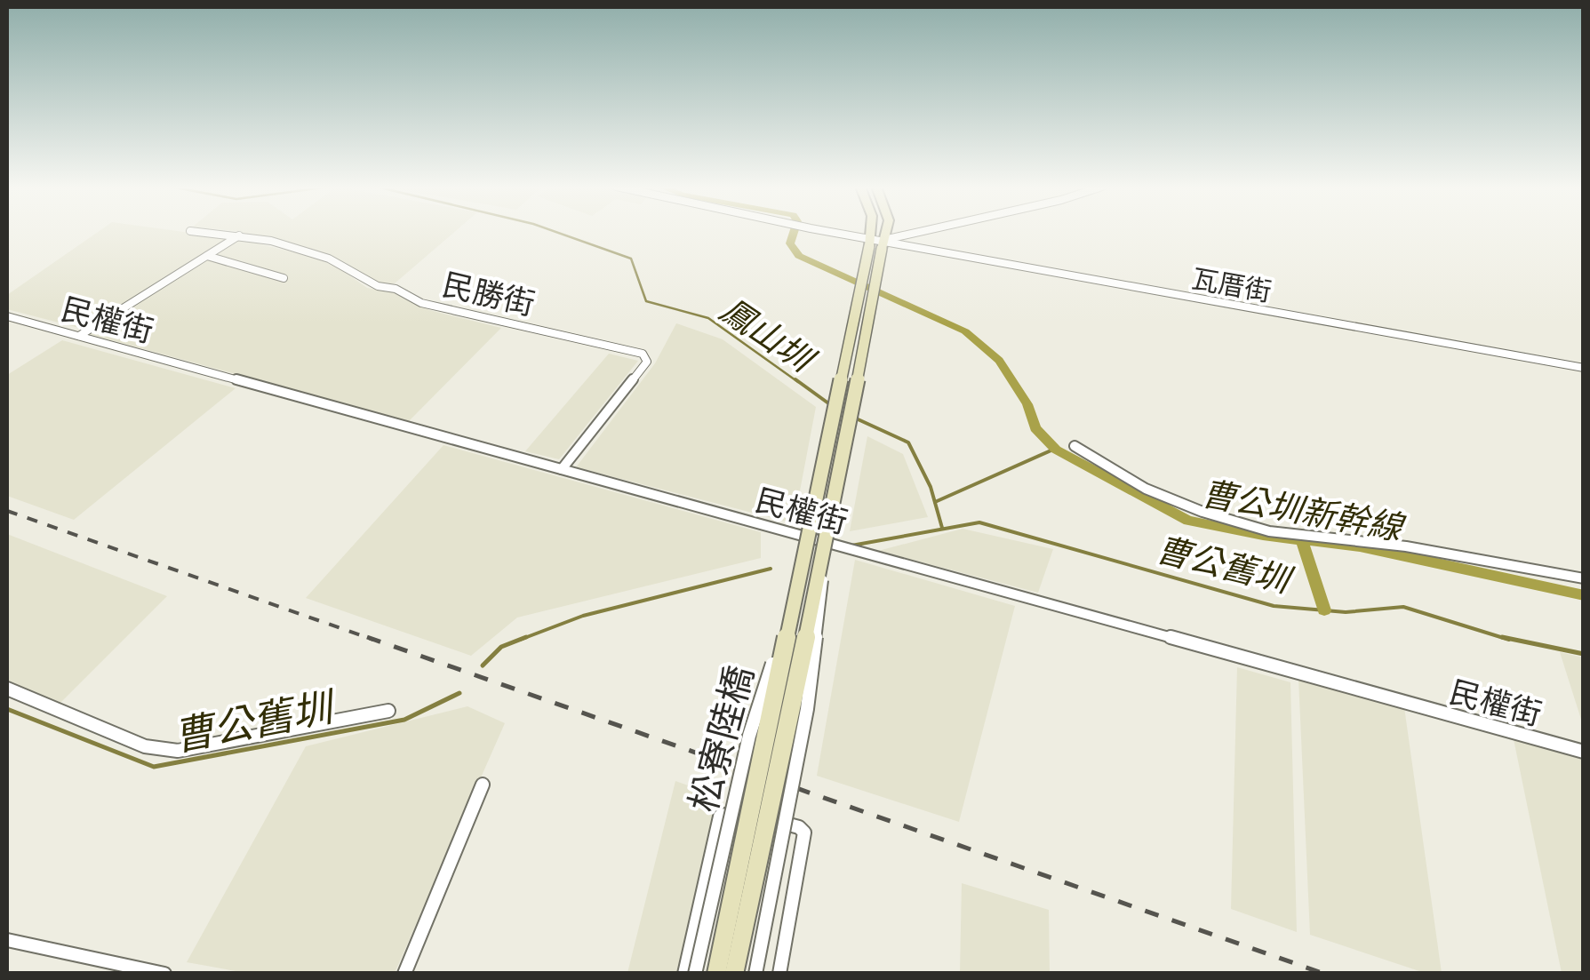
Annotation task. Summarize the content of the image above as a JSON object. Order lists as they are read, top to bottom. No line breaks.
{"streets":{"street":["瓦厝街","民勝街","民權街","松寮陸橋"]},"crossings":[["瓦厝街","松寮陸橋"],["民勝街","民權街"]],"water":["鳳山圳","曹公圳新幹線","曹公舊圳"]}
